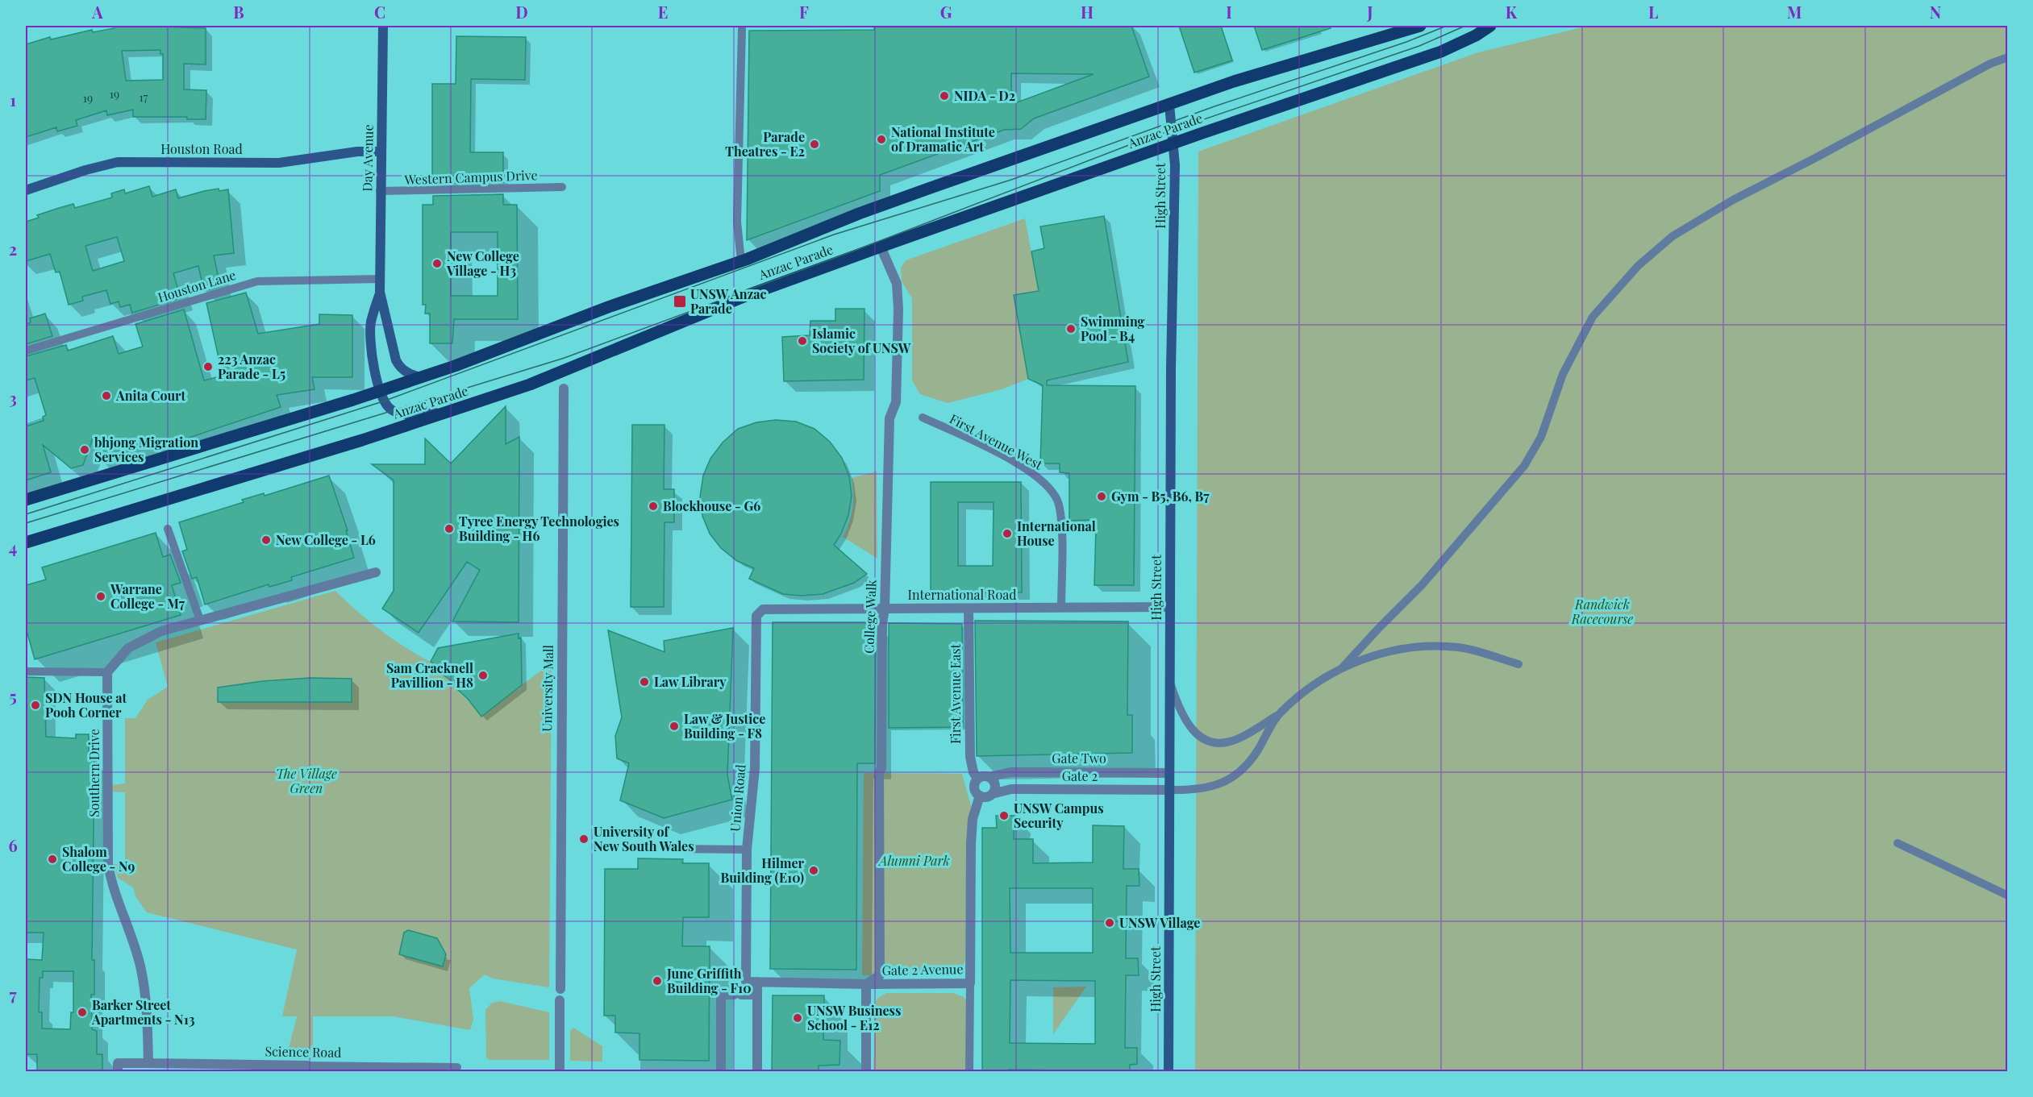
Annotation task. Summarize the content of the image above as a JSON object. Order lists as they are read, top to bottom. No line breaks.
{"streets":{"main road":["Anzac Parade"],"street":["Houston Road","Day Avenue","High Street","International Road","College Walk","University Mall","First Avenue East","Gate Two","Southern Drive","Gate 2","Union Road","Gate 2 Avenue","Science Road"],"lane":["Western Campus Drive","Houston Lane","First Avenue West"]},"crossings":[["Anzac Parade","Day Avenue"],["Anzac Parade","High Street"],["Anzac Parade","College Walk"],["Houston Road","Day Avenue"],["Day Avenue","Western Campus Drive"],["Day Avenue","Houston Lane"],["High Street","International Road"],["High Street","Gate Two"],["High Street","Gate 2"],["First Avenue West","International Road"],["International Road","College Walk"],["International Road","First Avenue East"],["International Road","Union Road"],["College Walk","Gate 2 Avenue"],["First Avenue East","Gate Two"],["First Avenue East","Gate 2"],["First Avenue East","Gate 2 Avenue"],["Gate Two","Gate 2"],["Gate Two","Gate 2 Avenue"],["Southern Drive","Science Road"],["Gate 2","Gate 2 Avenue"],["Union Road","Gate 2 Avenue"]],"parks":["Randwick Racecourse","The Village Green","Alumni Park"],"places":{"other":["NIDA - D2","National Institute of Dramatic Art","Parade Theatres - E2","New College Village - H3","Swimming Pool - B4","Islamic Society of UNSW","223 Anzac Parade - L5","Anita Court","bhjong Migration Services","Gym - B5, B6, B7","Blockhouse - G6","Tyree Energy Technologies Building - H6","International House","New College - L6","Warrane College - M7","Sam Cracknell Pavillion - H8","Law Library","SDN House at Pooh Corner","Law & Justice Building - F8","UNSW Campus Security","University of New South Wales","Shalom College - N9","Hilmer Building (E10)","UNSW Village","June Griffith Building - F10","Barker Street Apartments - N13","UNSW Business School - E12"],"transit":["UNSW Anzac Parade"]},"house_numbers":["19","17","19"],"grid":{"columns":["A","B","C","D","E","F","G","H","I","J","K","L","M","N"],"rows":["1","2","3","4","5","6","7"]}}
